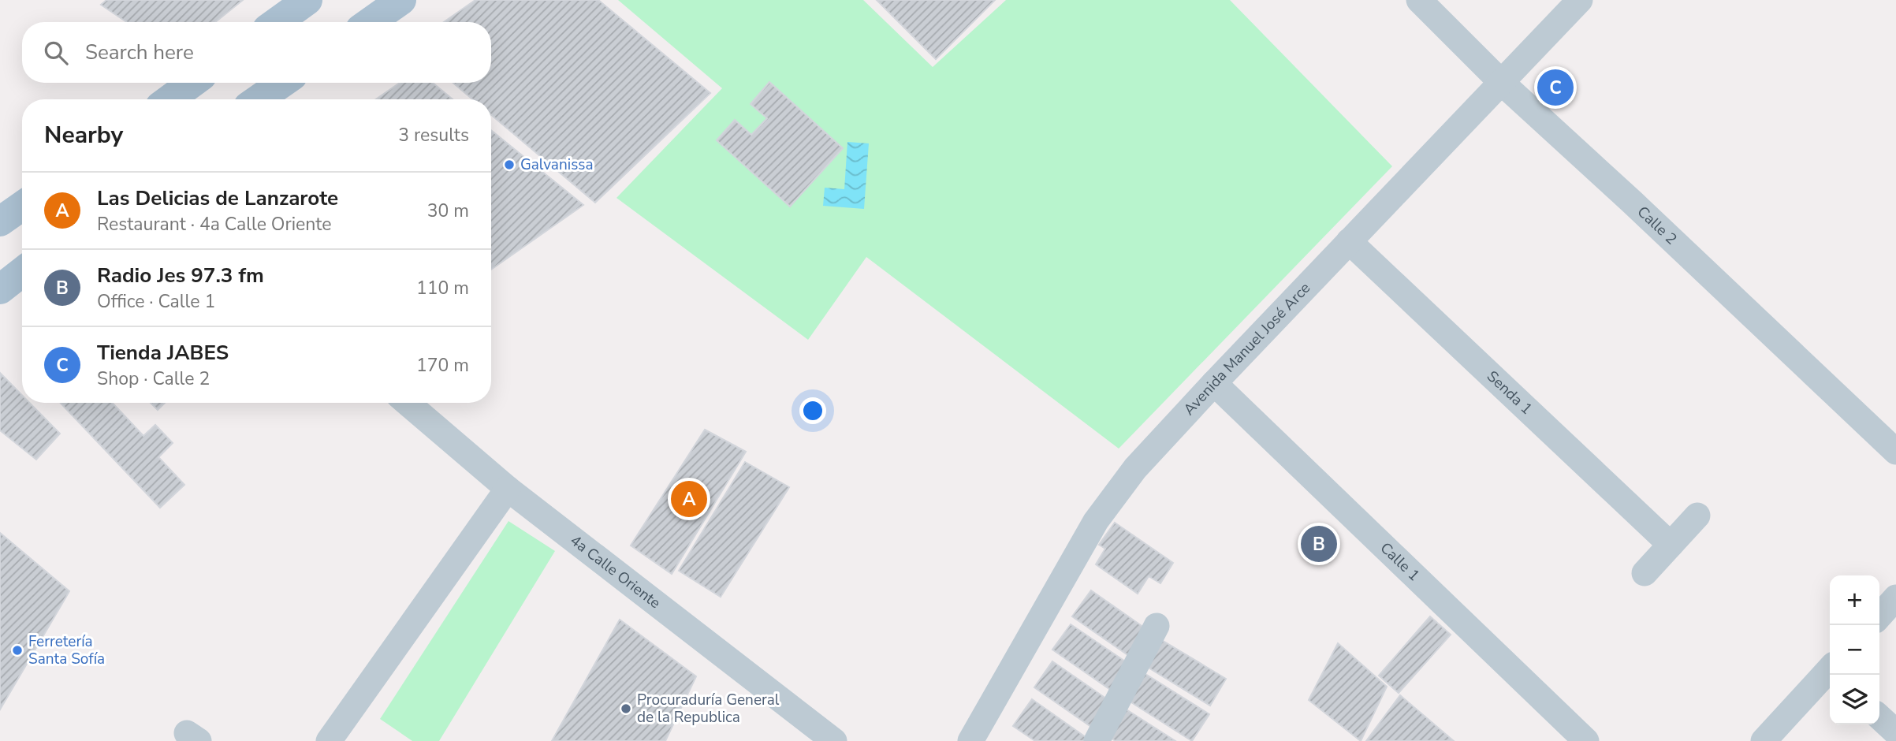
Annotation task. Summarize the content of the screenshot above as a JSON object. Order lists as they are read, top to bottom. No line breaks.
{"streets":{"street":["Calle 2","Avenida Manuel José Arce","Senda 1","Calle 1","4a Calle Oriente"]},"crossings":[["Calle 2","Avenida Manuel José Arce"],["Avenida Manuel José Arce","Senda 1"],["Avenida Manuel José Arce","Calle 1"]],"places":["Galvanissa","Ferretería Santa Sofía","Procuraduría General de la Republica"],"page":{"search":"Search here","pins":["C","A","B"],"heading":["Nearby","3 results"],"list":[{"mark":"A","name":"Las Delicias de Lanzarote","note":"Restaurant · 4a Calle Oriente","value":"30 m"},{"mark":"B","name":"Radio Jes 97.3 fm","note":"Office · Calle 1","value":"110 m"},{"mark":"C","name":"Tienda JABES","note":"Shop · Calle 2","value":"170 m"}],"map_buttons":["+","−"]}}
